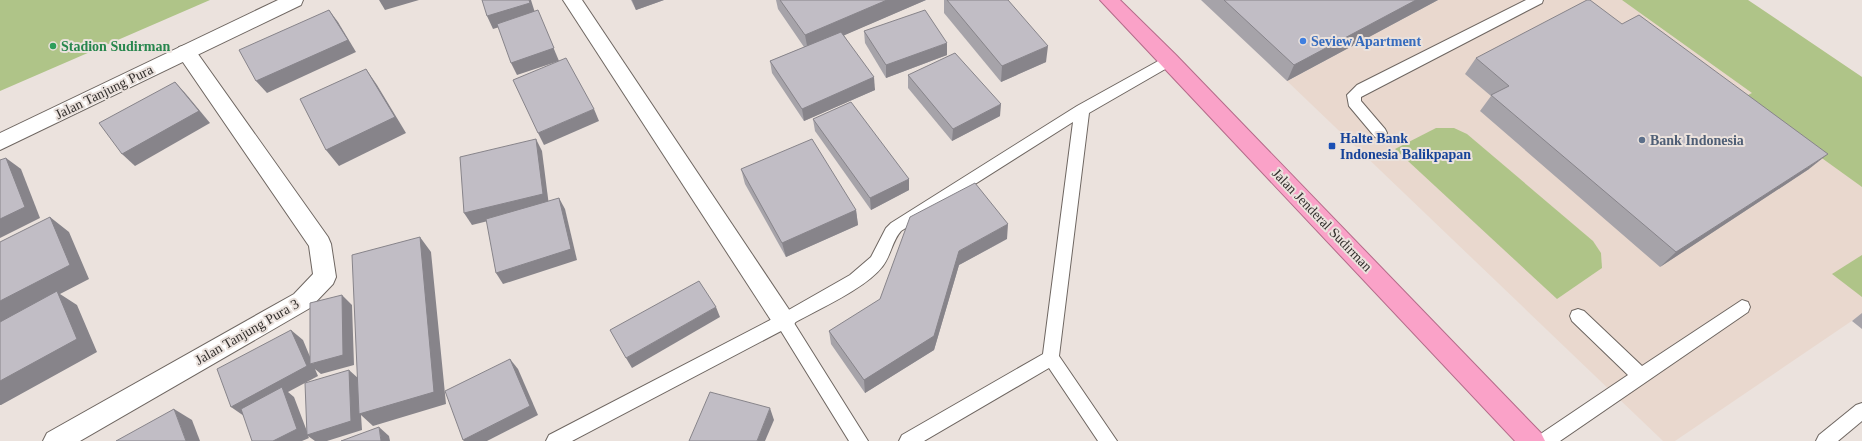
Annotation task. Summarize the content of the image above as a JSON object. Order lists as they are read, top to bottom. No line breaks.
{"streets":{"highway":["Jalan Jenderal Sudirman"],"street":["Jalan Tanjung Pura","Jalan Tanjung Pura 3"]},"crossings":[["Jalan Tanjung Pura","Jalan Tanjung Pura 3"]],"places":{"other":["Seview Apartment","Stadion Sudirman","Bank Indonesia"],"transit":["Halte Bank Indonesia Balikpapan"]}}
